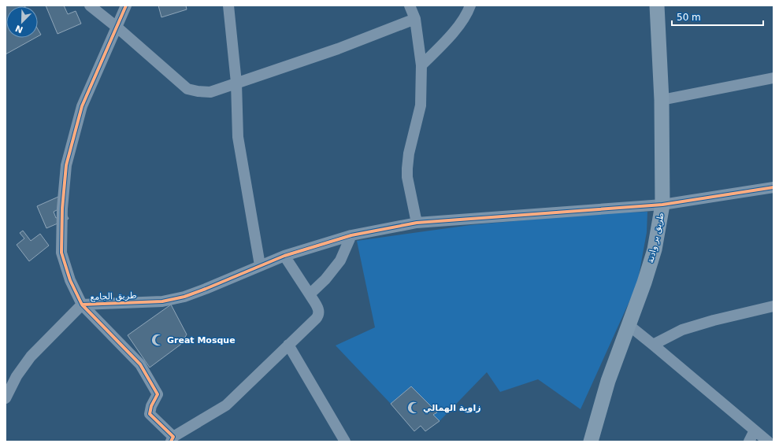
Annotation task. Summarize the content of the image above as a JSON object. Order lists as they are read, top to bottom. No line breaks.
{"streets":{"street":["طريق بر وادنة","طريق الجامع"]},"crossings":[["طريق بر وادنة","طريق الجامع"]],"places":{"mosque":["Great Mosque","زاوية الهمالي"]},"scale_bar":"50 m","north":"bottom left"}
